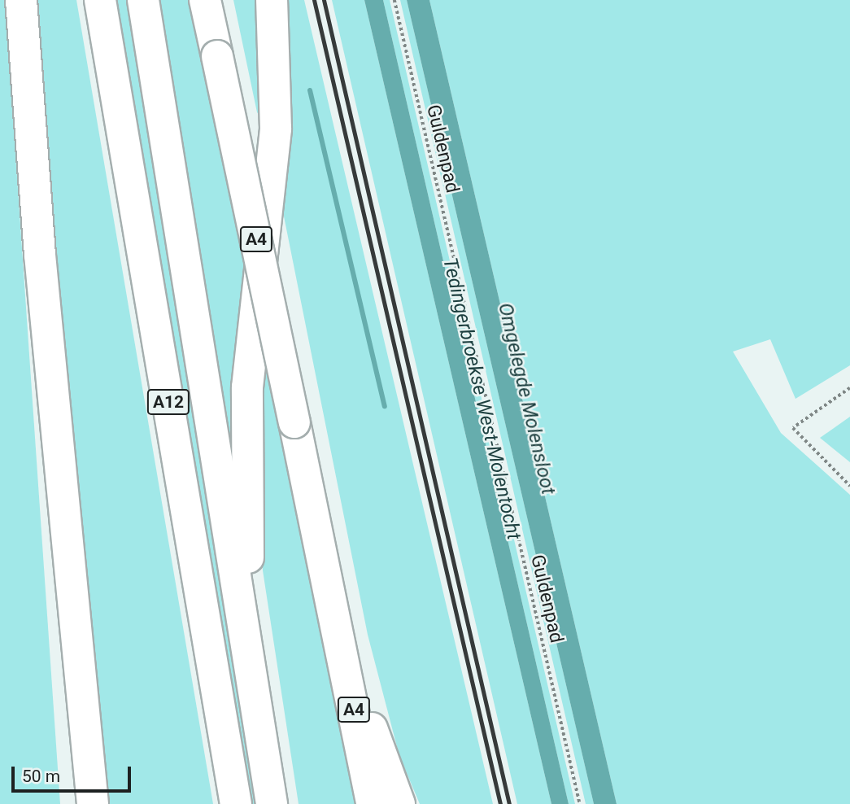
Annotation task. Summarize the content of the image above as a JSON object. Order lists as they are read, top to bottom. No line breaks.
{"streets":{"highway":["A4","A12"],"path":["Guldenpad"]},"water":["Tedingerbroekse West-Molentocht","Omgelegde Molensloot"],"scale_bar":"50 m"}
